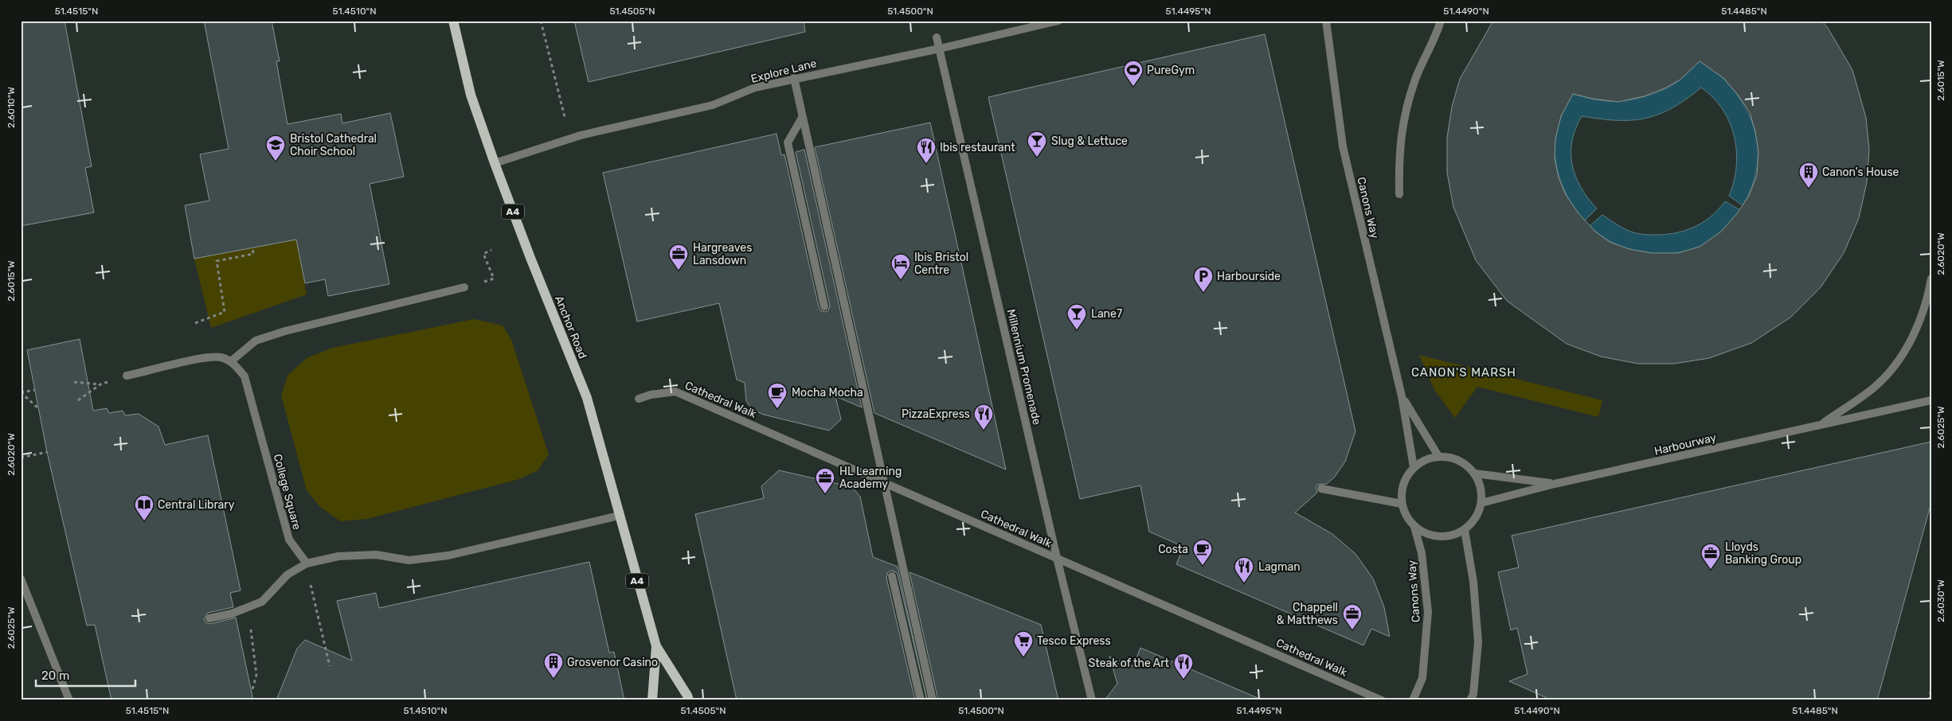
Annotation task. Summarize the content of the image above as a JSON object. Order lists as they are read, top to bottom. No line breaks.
{"streets":{"main road":["A4","Anchor Road"],"street":["Explore Lane","Canons Way","Millennium Promenade","Cathedral Walk","Harbourway","College Square"]},"crossings":[["Explore Lane","Anchor Road"],["Explore Lane","Millennium Promenade"],["Canons Way","Harbourway"],["Millennium Promenade","Cathedral Walk"]],"districts":["CANON'S MARSH"],"places":{"sports":["PureGym"],"bar":["Slug & Lettuce","Lane7"],"school or university":["Bristol Cathedral Choir School"],"restaurant":["Ibis restaurant","PizzaExpress","Lagman","Steak of the Art"],"building":["Canon's House","Grosvenor Casino"],"office":["Hargreaves Lansdown","HL Learning Academy","Lloyds Banking Group","Chappell & Matthews"],"hotel":["Ibis Bristol Centre"],"parking":["Harbourside"],"cafe":["Mocha Mocha","Costa"],"library":["Central Library"],"supermarket":["Tesco Express"]},"scale_bar":"20 m","coordinates":["51.4515°N","51.4510°N","51.4505°N","51.4500°N","51.4495°N","51.4490°N","51.4485°N","2.6015°W","2.6010°W","2.6020°W","2.6025°W","2.6030°W"]}
